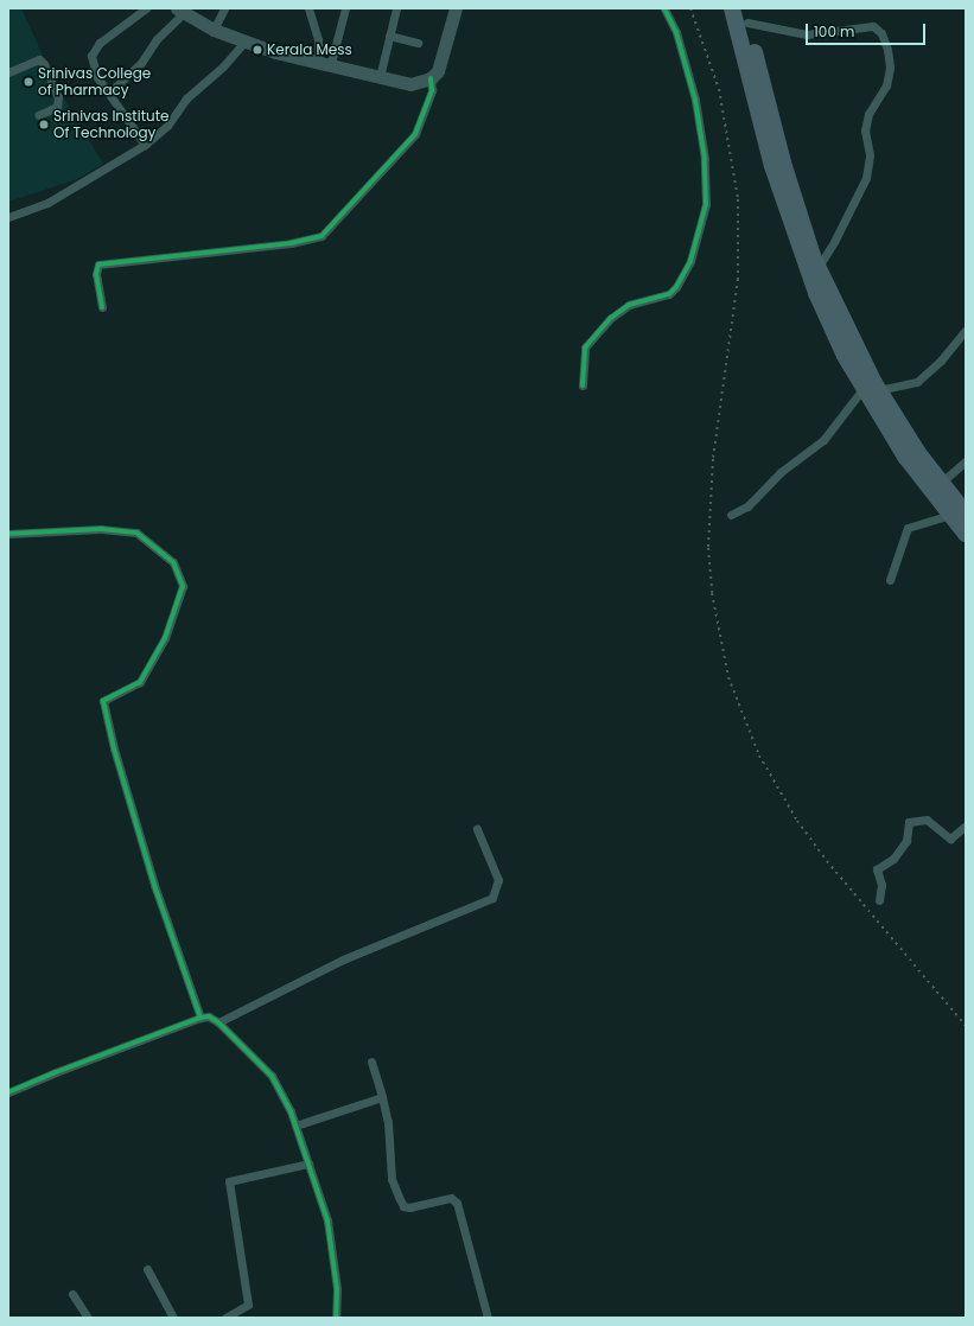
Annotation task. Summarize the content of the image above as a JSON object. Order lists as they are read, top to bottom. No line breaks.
{"places":["Kerala Mess","Srinivas College of Pharmacy","Srinivas Institute Of Technology"],"scale_bar":"100 m"}
